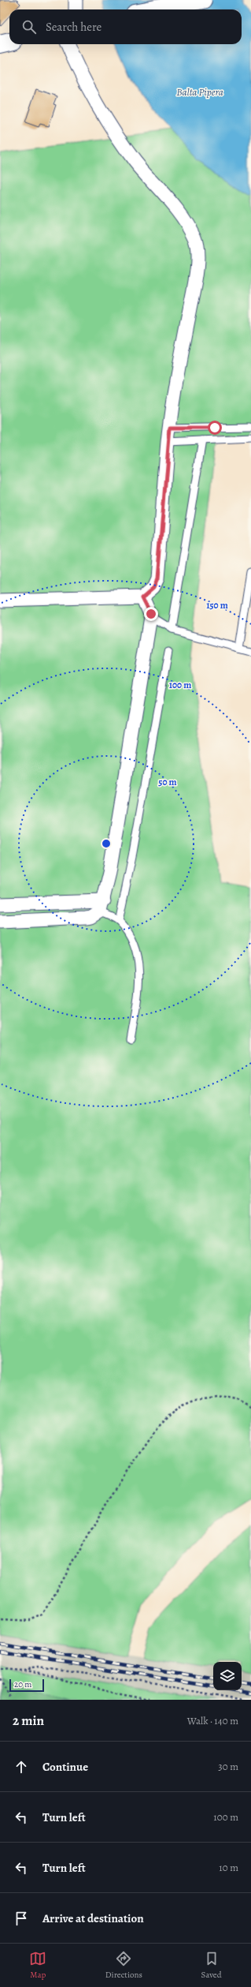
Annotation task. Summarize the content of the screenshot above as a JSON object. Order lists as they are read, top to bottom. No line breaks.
{"water":["Balta Pipera"],"scale_bar":"20 m","page":{"search":"Search here","scale":"20 m","heading":["2 min","Walk · 140 m"],"list":[["Continue","30 m"],["Turn left","100 m"],["Turn left","10 m"],"Arrive at destination"],"nav":["Map","Directions","Saved"]},"rings":["150 m","100 m","50 m"]}
